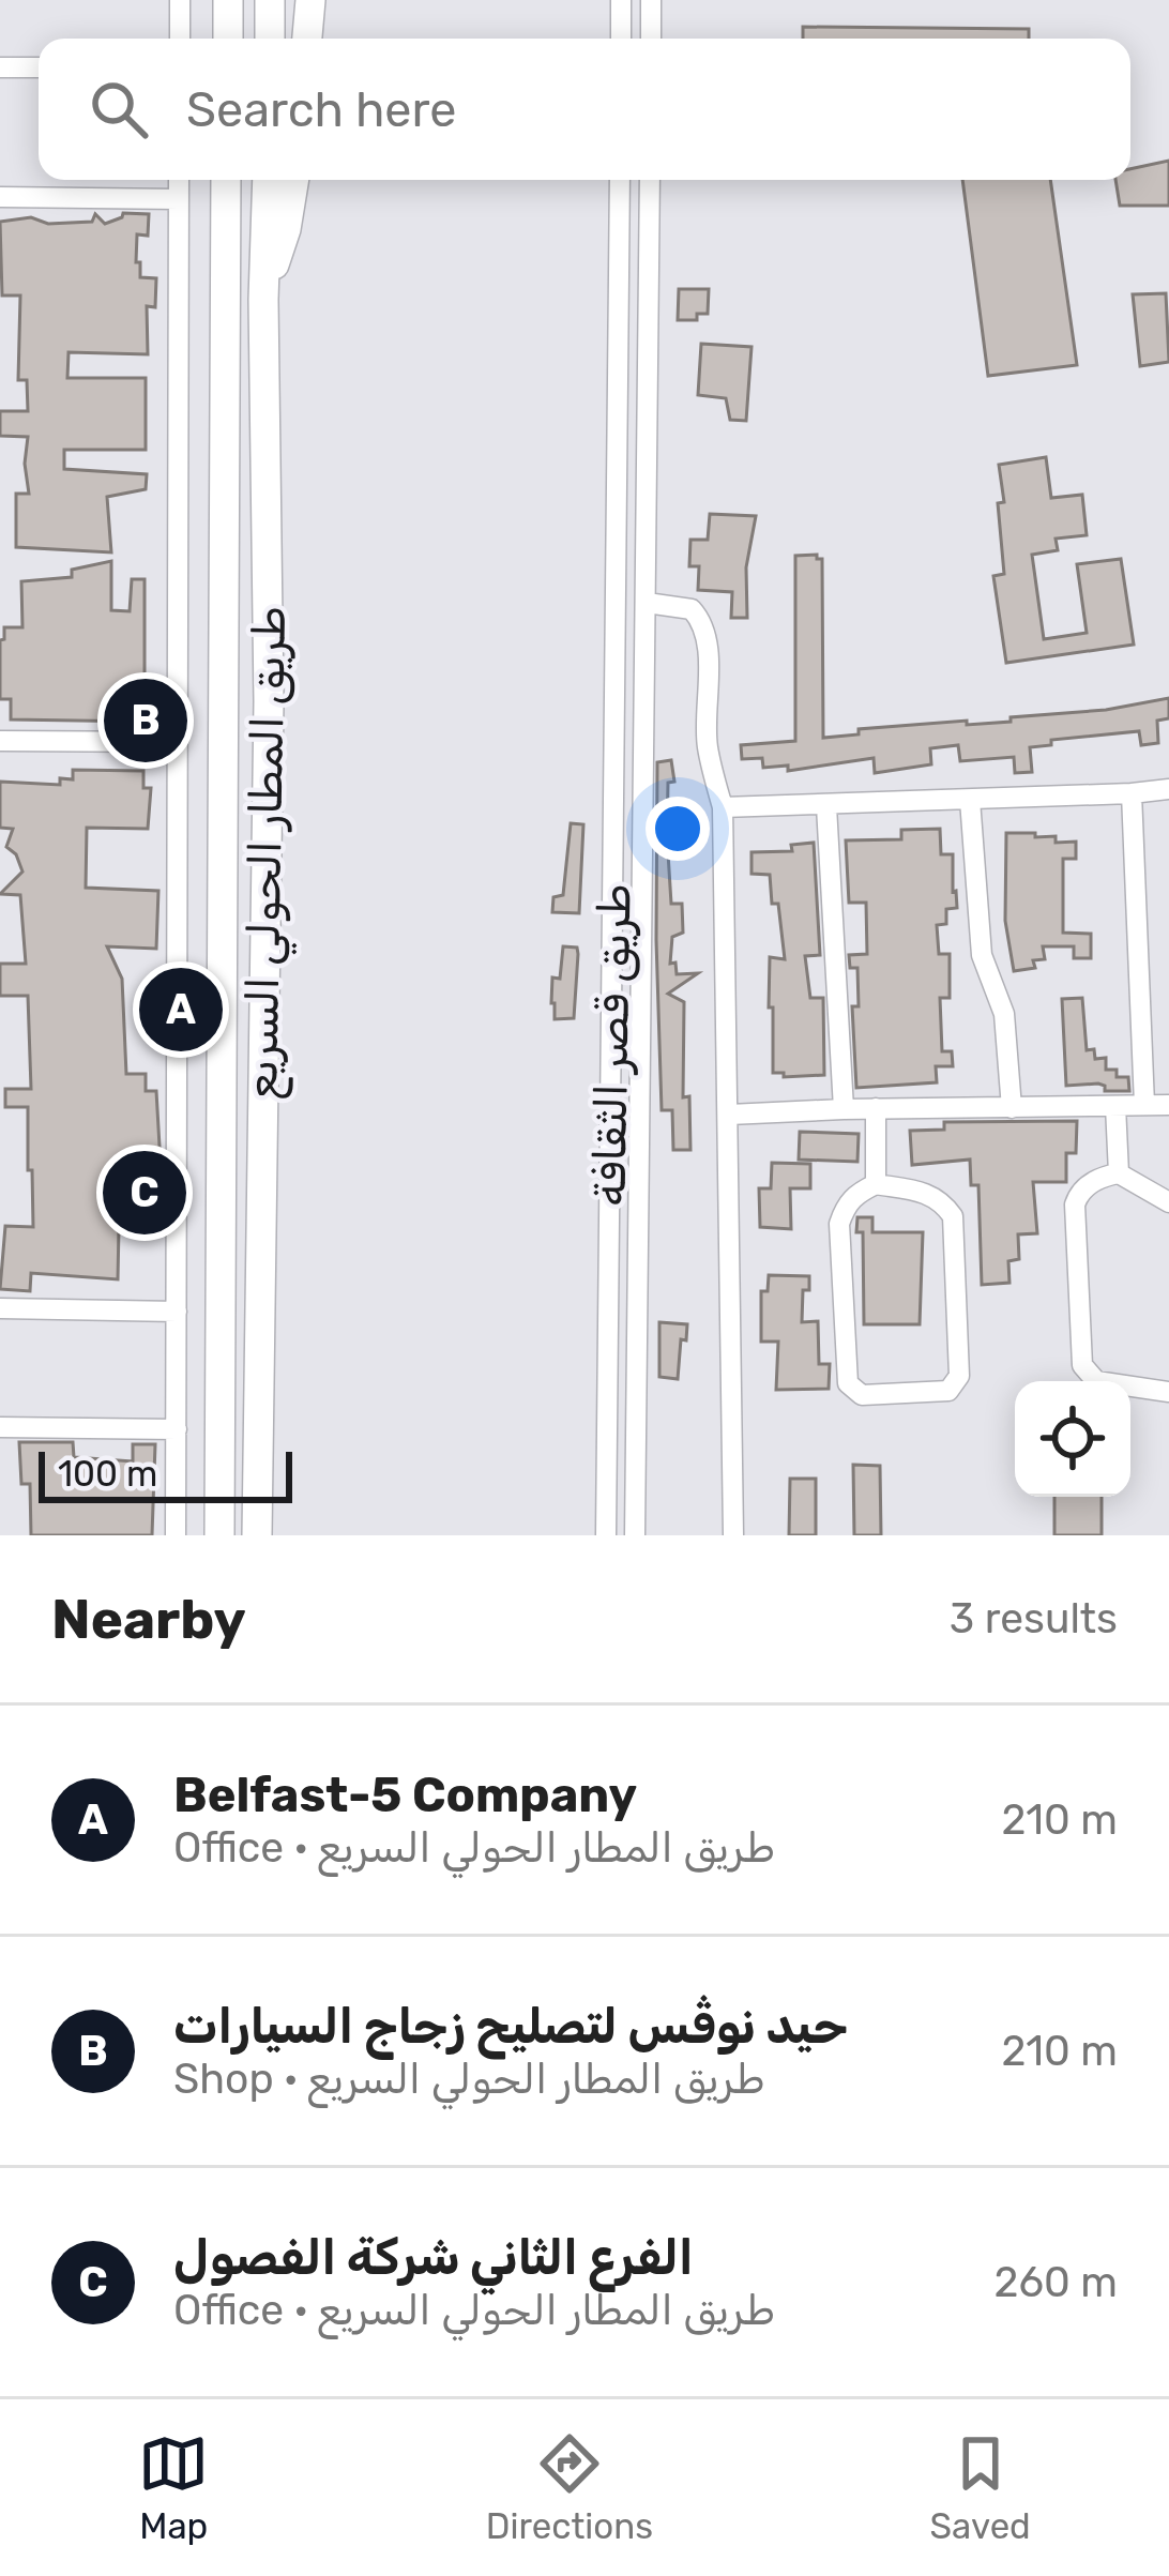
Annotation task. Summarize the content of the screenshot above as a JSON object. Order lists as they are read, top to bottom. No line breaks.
{"streets":{"highway":["طريق المطار الحولي السريع"],"street":["طريق قصر الثقافة"]},"scale_bar":"100 m","page":{"search":"Search here","pins":["B","A","C"],"scale":"100 m","heading":["Nearby","3 results"],"list":[{"mark":"A","name":"Belfast-5 Company","note":"Office · طريق المطار الحولي السريع","value":"210 m"},{"mark":"B","name":"حيد نوڤس لتصليح زجاج السيارات","note":"Shop · طريق المطار الحولي السريع","value":"210 m"},{"mark":"C","name":"الفرع الثاني شركة الفصول","note":"Office · طريق المطار الحولي السريع","value":"260 m"}],"nav":["Map","Directions","Saved"]}}
